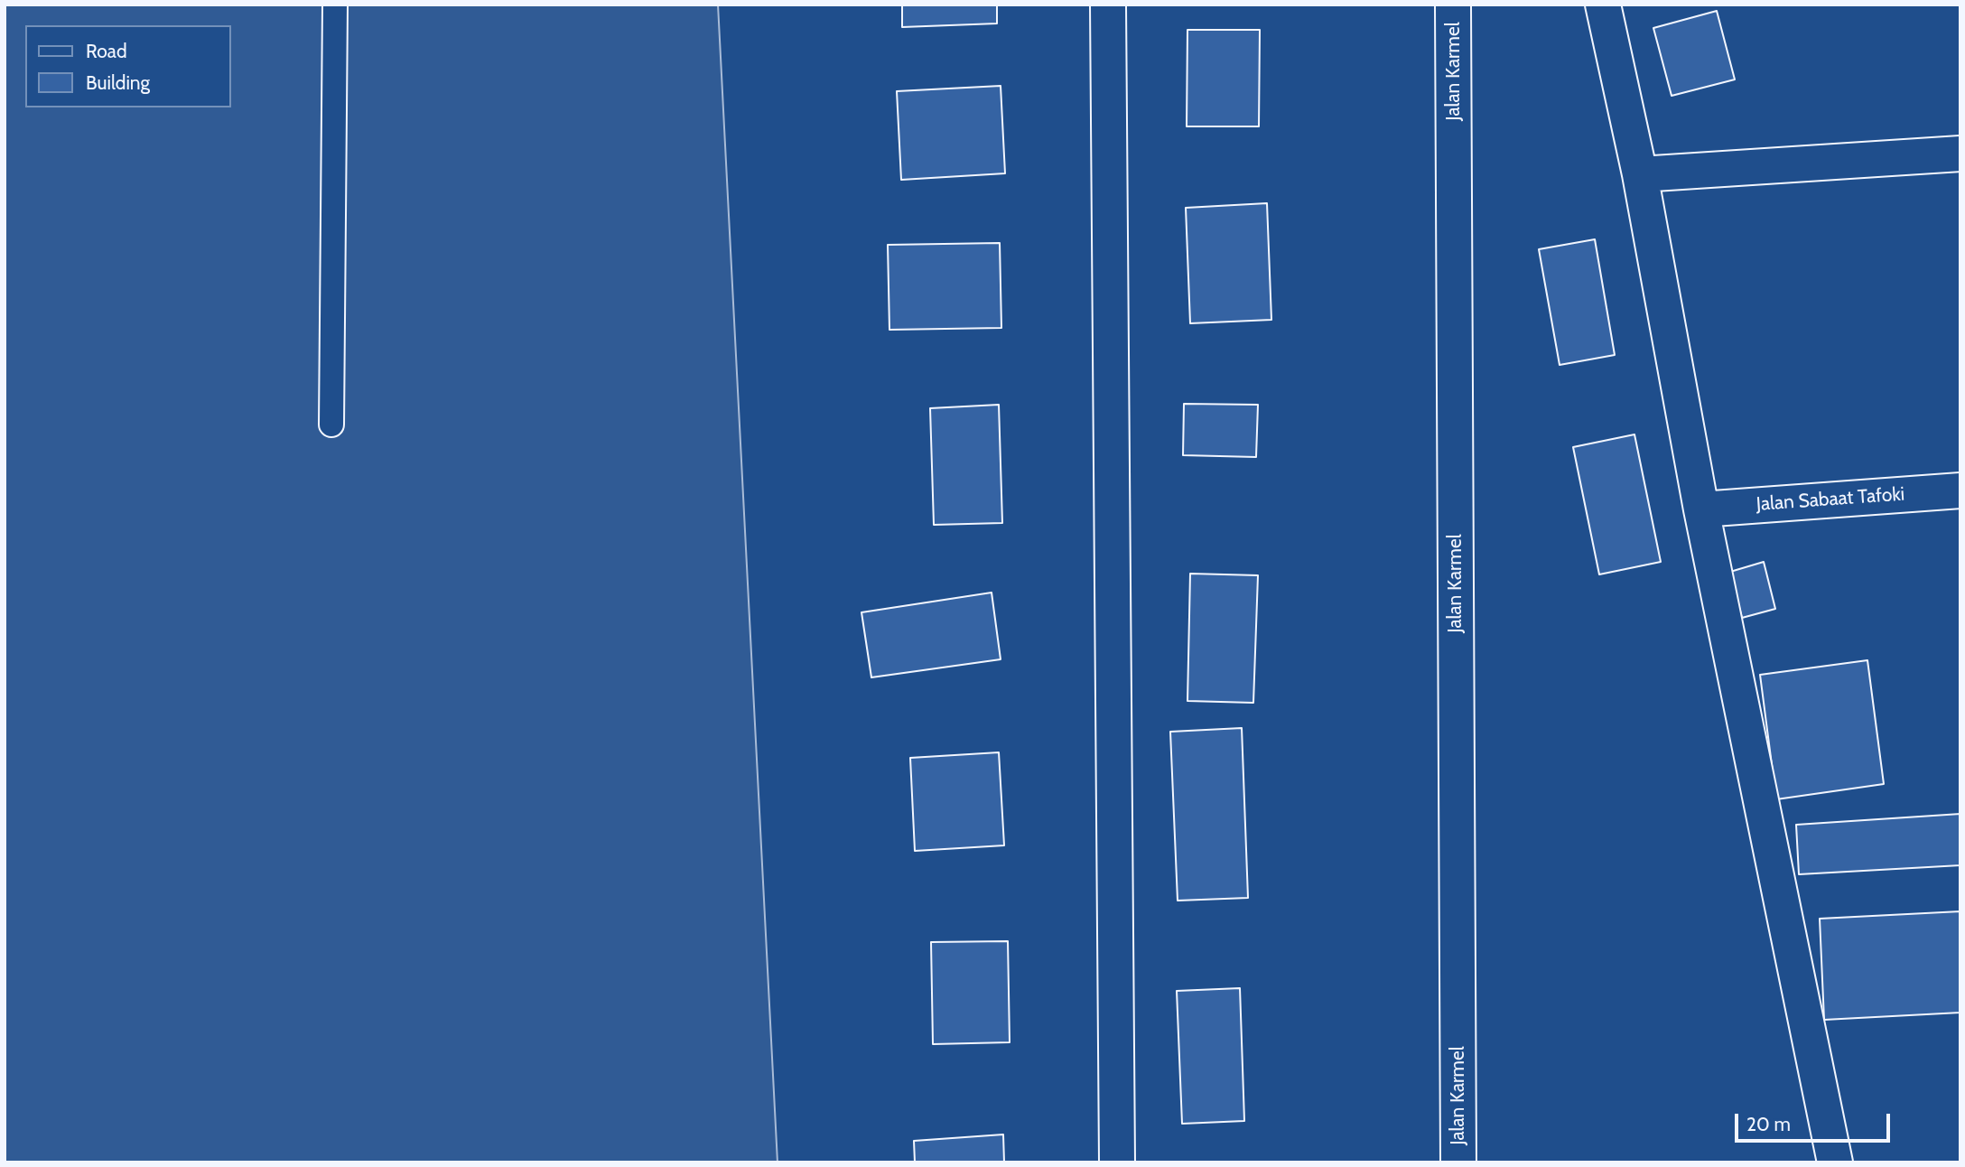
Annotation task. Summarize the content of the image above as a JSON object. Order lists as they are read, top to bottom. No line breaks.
{"streets":{"street":["Jalan Karmel","Jalan Sabaat Tafoki"]},"legend":["Road","Building"],"scale_bar":"20 m"}
